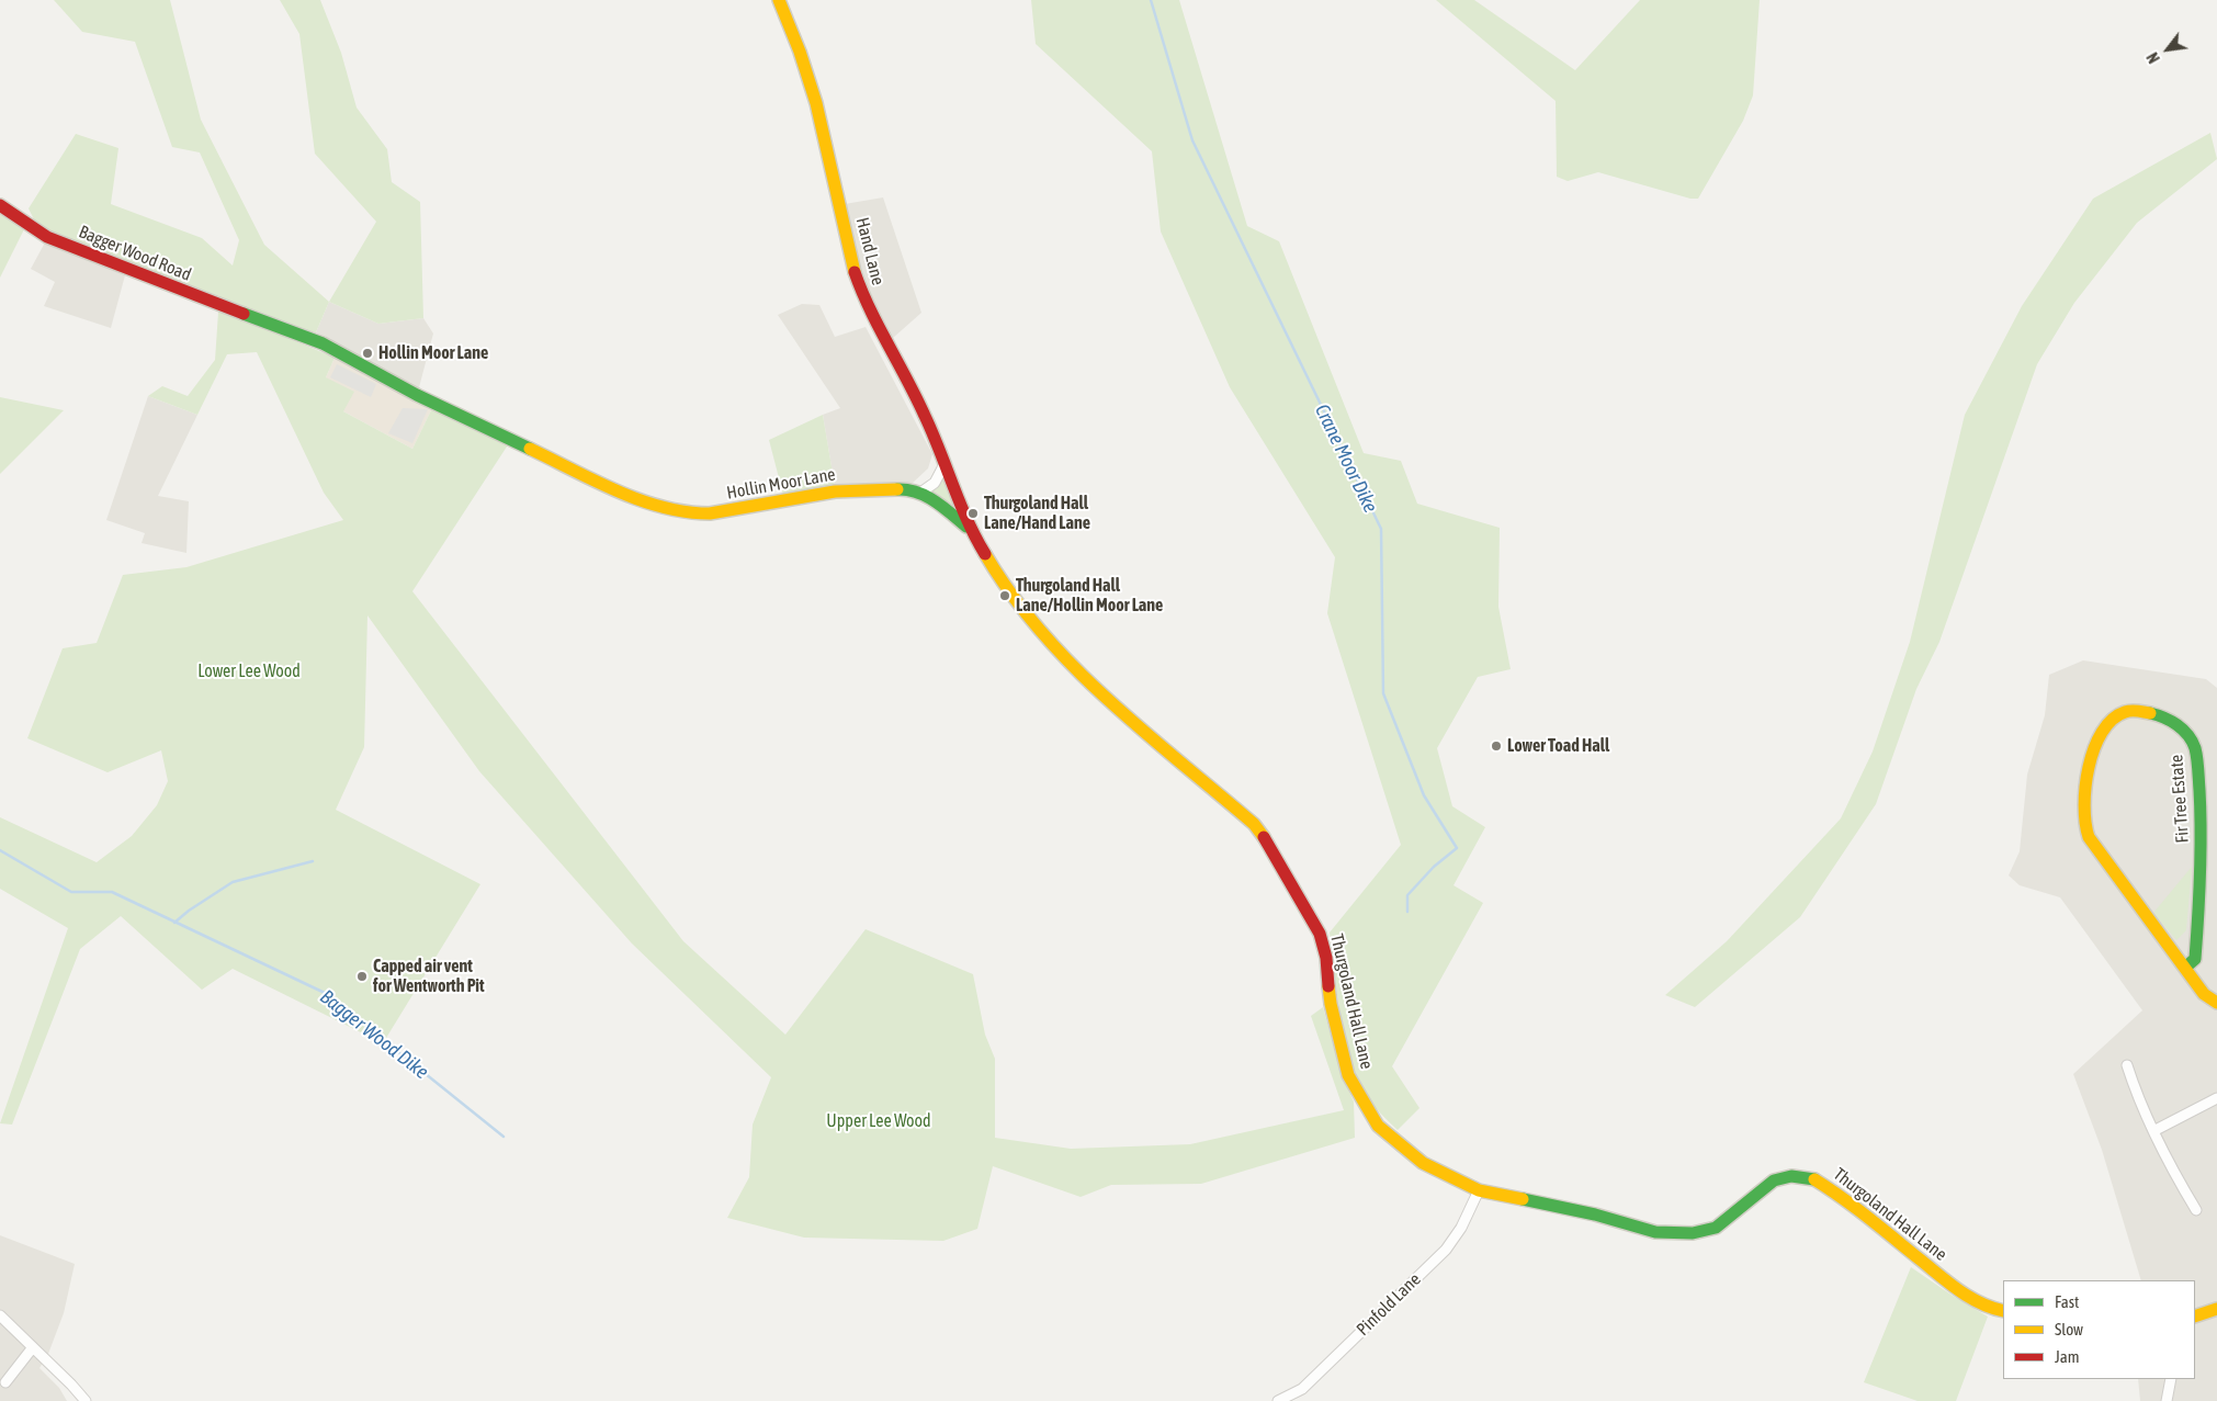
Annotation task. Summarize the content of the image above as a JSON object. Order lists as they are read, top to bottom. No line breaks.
{"streets":{"street":["Hand Lane","Bagger Wood Road","Hollin Moor Lane","Fir Tree Estate","Thurgoland Hall Lane","Pinfold Lane"]},"crossings":[["Hand Lane","Hollin Moor Lane"],["Hand Lane","Thurgoland Hall Lane"],["Bagger Wood Road","Hollin Moor Lane"],["Hollin Moor Lane","Thurgoland Hall Lane"],["Thurgoland Hall Lane","Pinfold Lane"]],"water":["Crane Moor Dike","Bagger Wood Dike"],"parks":["Lower Lee Wood","Upper Lee Wood"],"places":["Hollin Moor Lane","Thurgoland Hall Lane/Hand Lane","Thurgoland Hall Lane/Hollin Moor Lane","Lower Toad Hall","Capped air vent for Wentworth Pit"],"legend":["Fast","Slow","Jam"],"north":"bottom left"}
